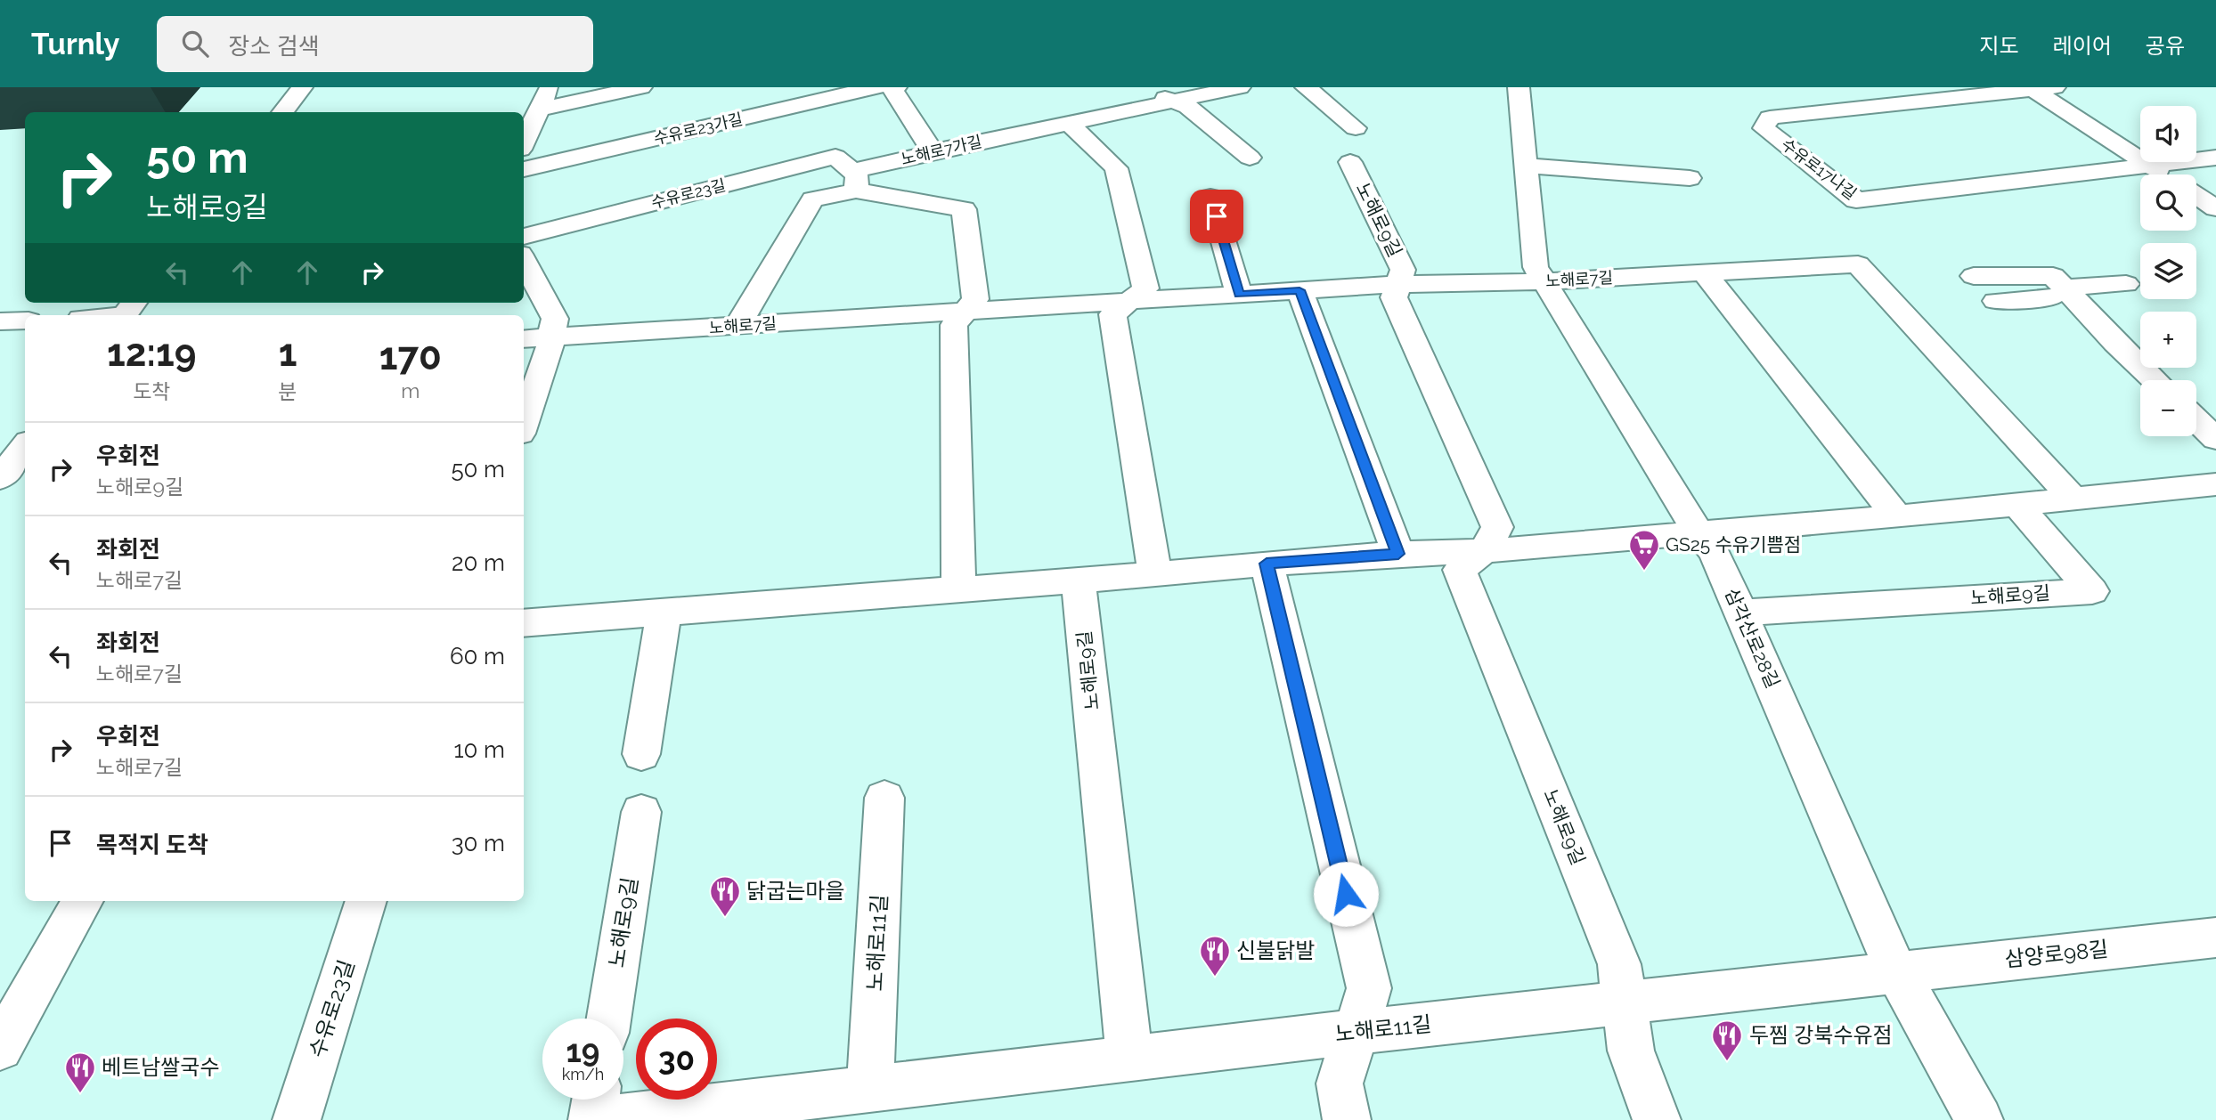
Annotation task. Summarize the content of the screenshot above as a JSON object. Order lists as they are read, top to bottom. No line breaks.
{"streets":{"street":["수유로23가길","노해로7가길","수유로17나길","수유로23길","노해로9길","노해로7길","삼각산로28길","노해로11길","삼양로98길"]},"crossings":[["노해로7가길","수유로23길"],["노해로7가길","노해로7길"],["노해로9길","노해로7길"],["노해로9길","삼각산로28길"],["노해로9길","노해로11길"],["노해로7길","삼각산로28길"],["삼각산로28길","노해로11길"],["삼각산로28길","삼양로98길"],["노해로11길","삼양로98길"]],"places":{"supermarket":["GS25 수유기쁨점"],"restaurant":["닭굽는마을","신불닭발","두찜 강북수유점","베트남쌀국수"]},"page":{"header":"Turnly","search":"장소 검색","nav":["지도","레이어","공유"],"map_buttons":["+","−"],"turn":["50 m","노해로9길"],"eta":["12:19","도착","1","분","170","m"],"list":[{"name":"우회전","note":"노해로9길","value":"50 m"},{"name":"좌회전","note":"노해로7길","value":"20 m"},{"name":"좌회전","note":"노해로7길","value":"60 m"},{"name":"우회전","note":"노해로7길","value":"10 m"},{"name":"목적지 도착","value":"30 m"}],"speed":"19 km/h","limit":"30"}}
